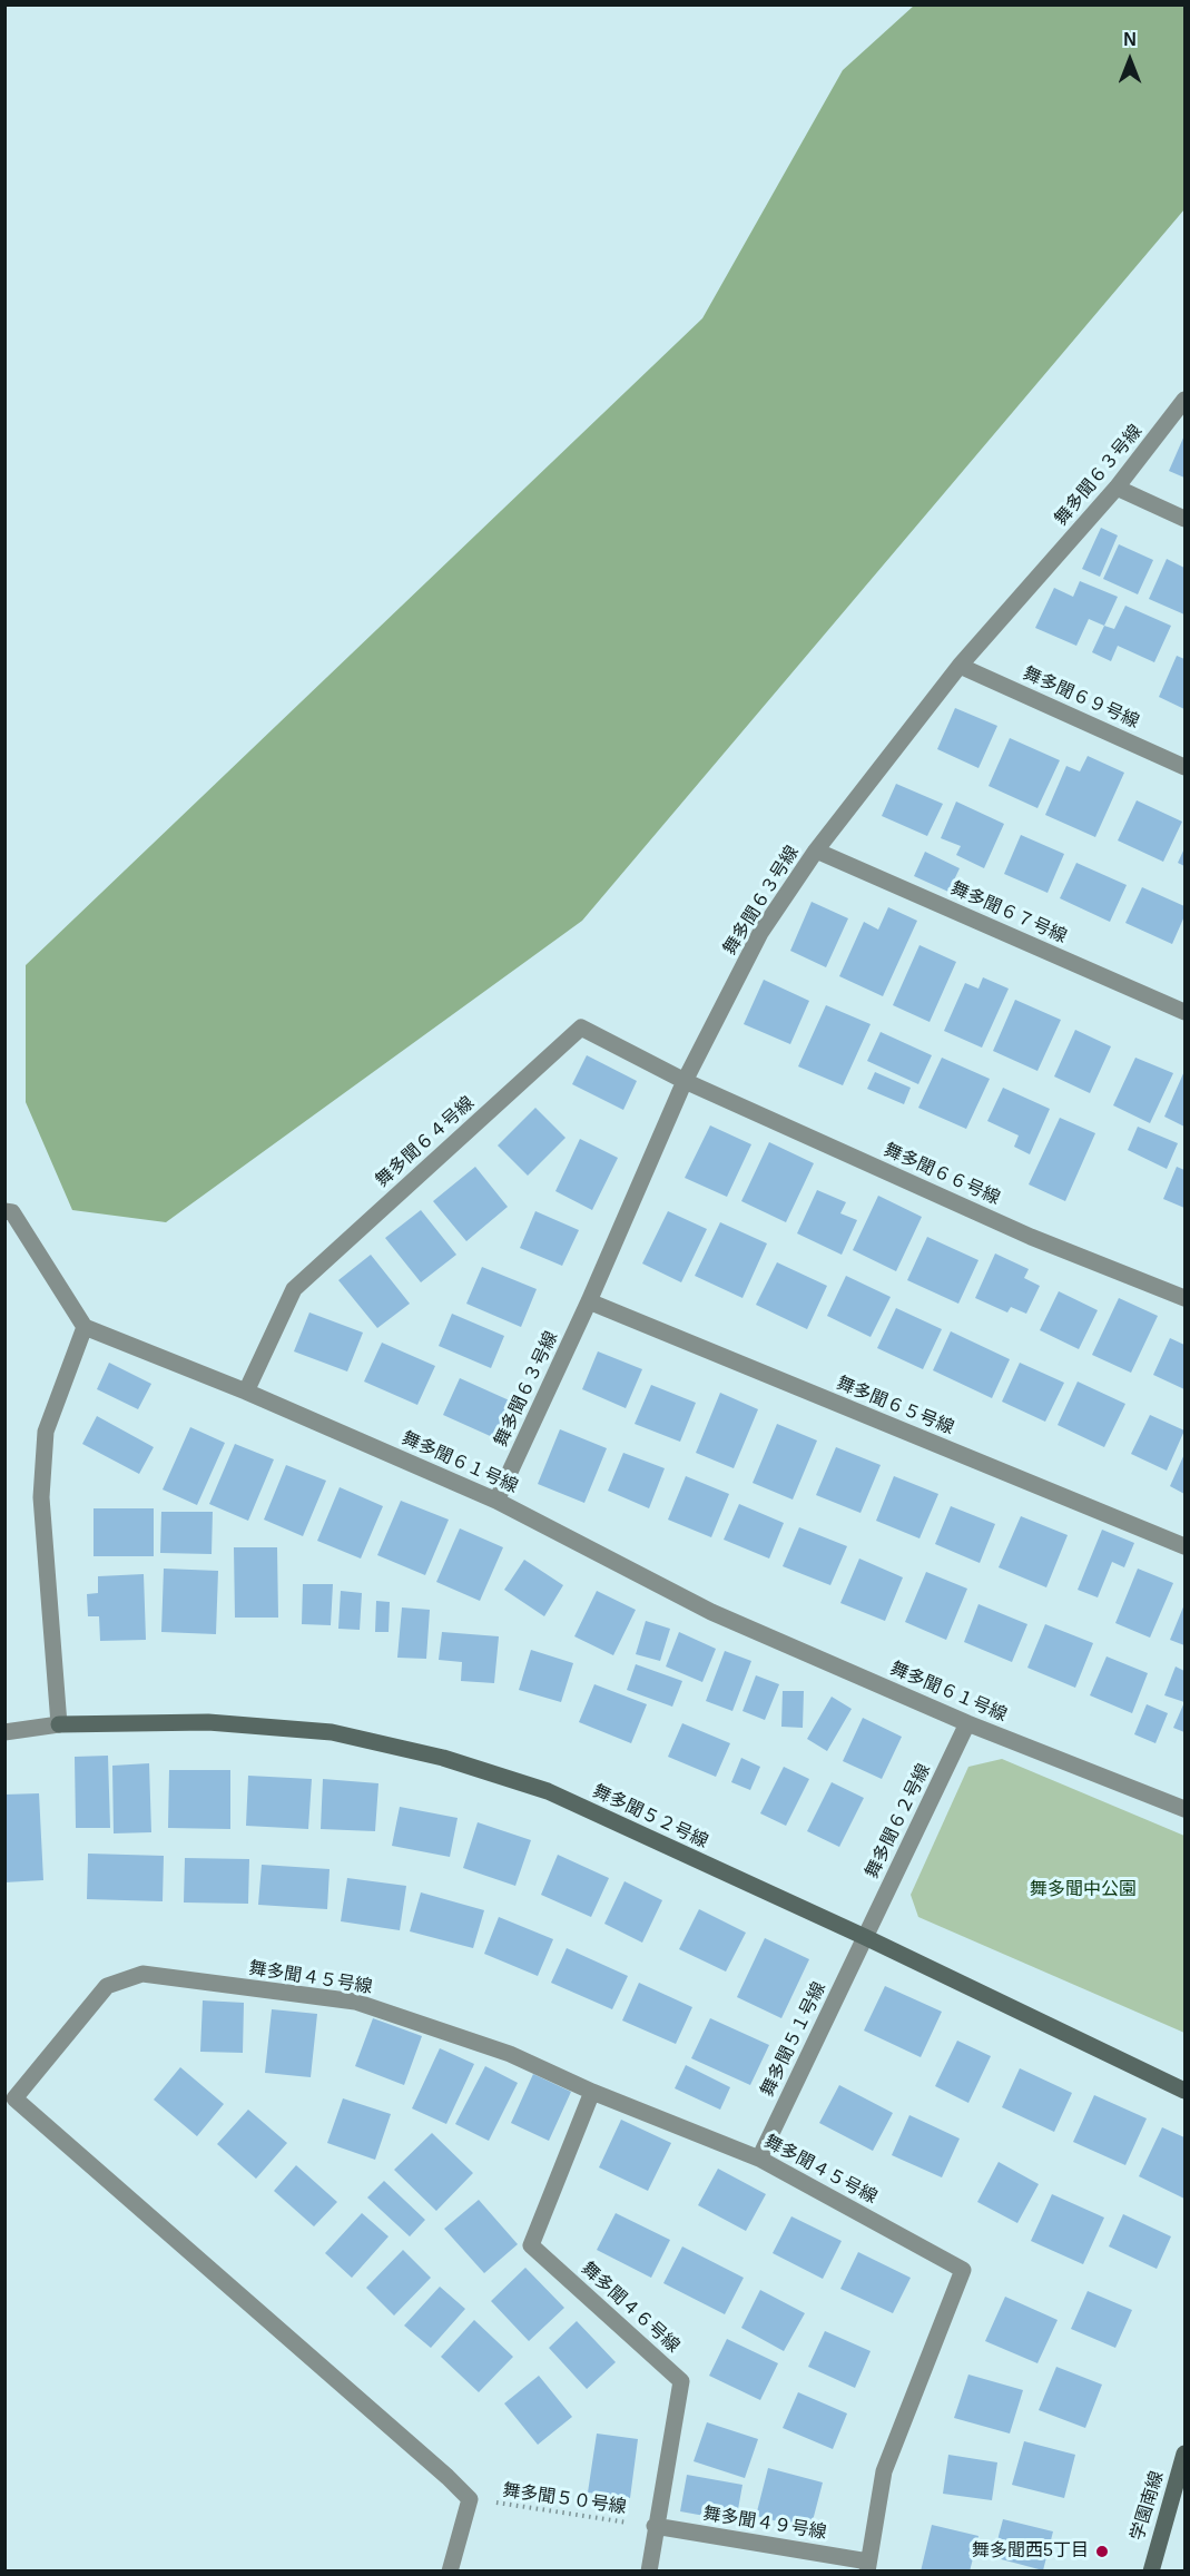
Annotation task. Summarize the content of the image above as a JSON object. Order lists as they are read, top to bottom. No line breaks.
{"streets":{"street":["舞多聞６３号線","舞多聞６９号線","舞多聞６７号線","舞多聞６４号線","舞多聞６６号線","舞多聞６５号線","舞多聞６１号線","舞多聞５２号線","舞多聞６２号線","舞多聞４５号線","舞多聞５１号線","舞多聞４６号線","学園南線","舞多聞４９号線"],"path":["舞多聞５０号線"]},"crossings":[["舞多聞６３号線","舞多聞６９号線"],["舞多聞６３号線","舞多聞６７号線"],["舞多聞６３号線","舞多聞６４号線"],["舞多聞６３号線","舞多聞６６号線"],["舞多聞６３号線","舞多聞６５号線"],["舞多聞６３号線","舞多聞６１号線"],["舞多聞６４号線","舞多聞６６号線"],["舞多聞６４号線","舞多聞６１号線"],["舞多聞６１号線","舞多聞６２号線"],["舞多聞５２号線","舞多聞６２号線"],["舞多聞５２号線","舞多聞５１号線"],["舞多聞６２号線","舞多聞５１号線"],["舞多聞４５号線","舞多聞５１号線"],["舞多聞４５号線","舞多聞４６号線"],["舞多聞４５号線","舞多聞５０号線"],["舞多聞４５号線","舞多聞４９号線"],["舞多聞４６号線","舞多聞５０号線"],["舞多聞４６号線","舞多聞４９号線"],["舞多聞５０号線","舞多聞４９号線"]],"parks":["舞多聞中公園"],"places":["舞多聞西5丁目"],"north":"top"}
